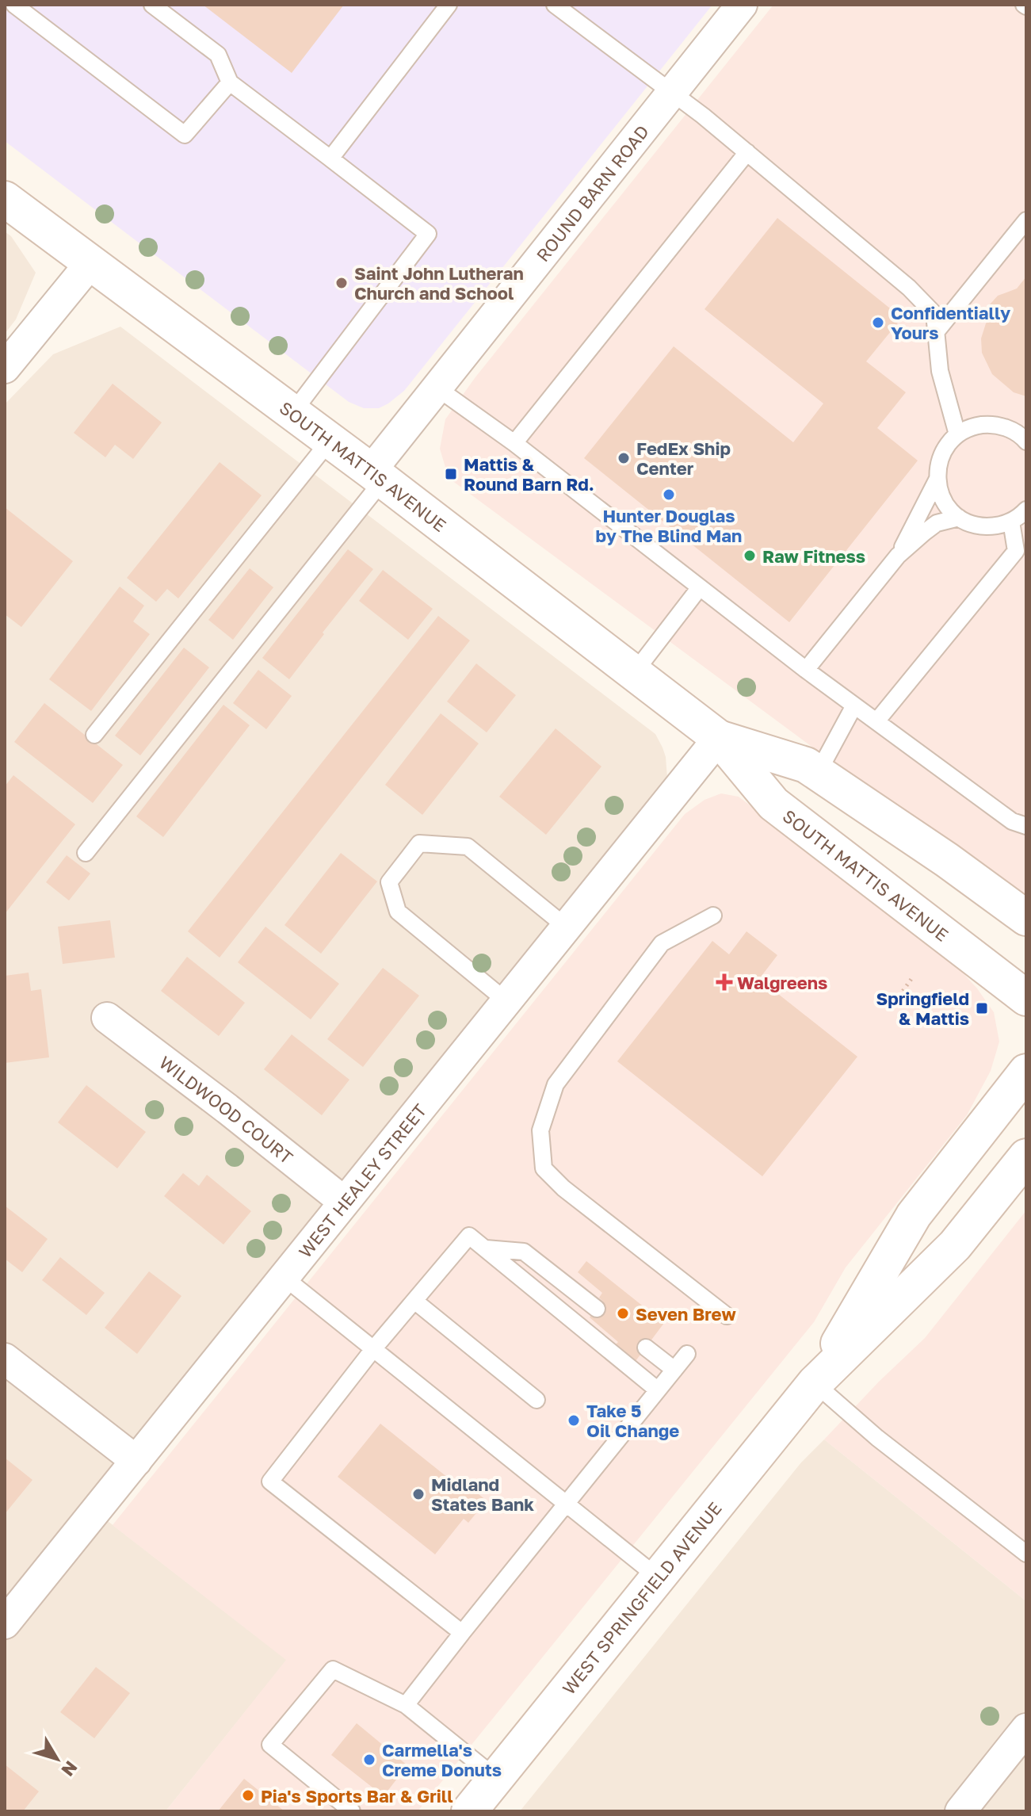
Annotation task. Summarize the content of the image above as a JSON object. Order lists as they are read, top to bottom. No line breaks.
{"streets":{"main road":["SOUTH MATTIS AVENUE","WEST SPRINGFIELD AVENUE"],"street":["ROUND BARN ROAD","WILDWOOD COURT","WEST HEALEY STREET"]},"crossings":[["ROUND BARN ROAD","SOUTH MATTIS AVENUE"],["SOUTH MATTIS AVENUE","WEST HEALEY STREET"],["WILDWOOD COURT","WEST HEALEY STREET"]],"places":{"other":["Saint John Lutheran Church and School","Confidentially Yours","FedEx Ship Center","Hunter Douglas by The Blind Man","Raw Fitness","Seven Brew","Take 5 Oil Change","Midland States Bank","Carmella's Creme Donuts","Pia's Sports Bar & Grill"],"transit":["Mattis & Round Barn Rd.","Springfield & Mattis"],"health":["Walgreens"]},"north":"bottom right"}
